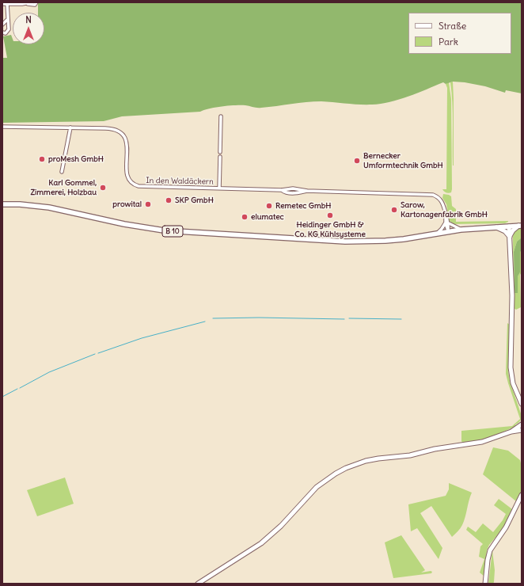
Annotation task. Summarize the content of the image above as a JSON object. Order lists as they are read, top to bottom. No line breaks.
{"streets":{"main road":["B 10"],"street":["In den Waldäckern"]},"crossings":[["In den Waldäckern","B 10"]],"places":["proMesh GmbH","Bernecker Umformtechnik GmbH","Karl Gommel, Zimmerei, Holzbau","SKP GmbH","prowital","Remetec GmbH","Sarow, Kartonagenfabrik GmbH","Heidinger GmbH & Co. KG Kühlsysteme","elumatec"],"legend":["Straße","Park"],"north":"top"}
